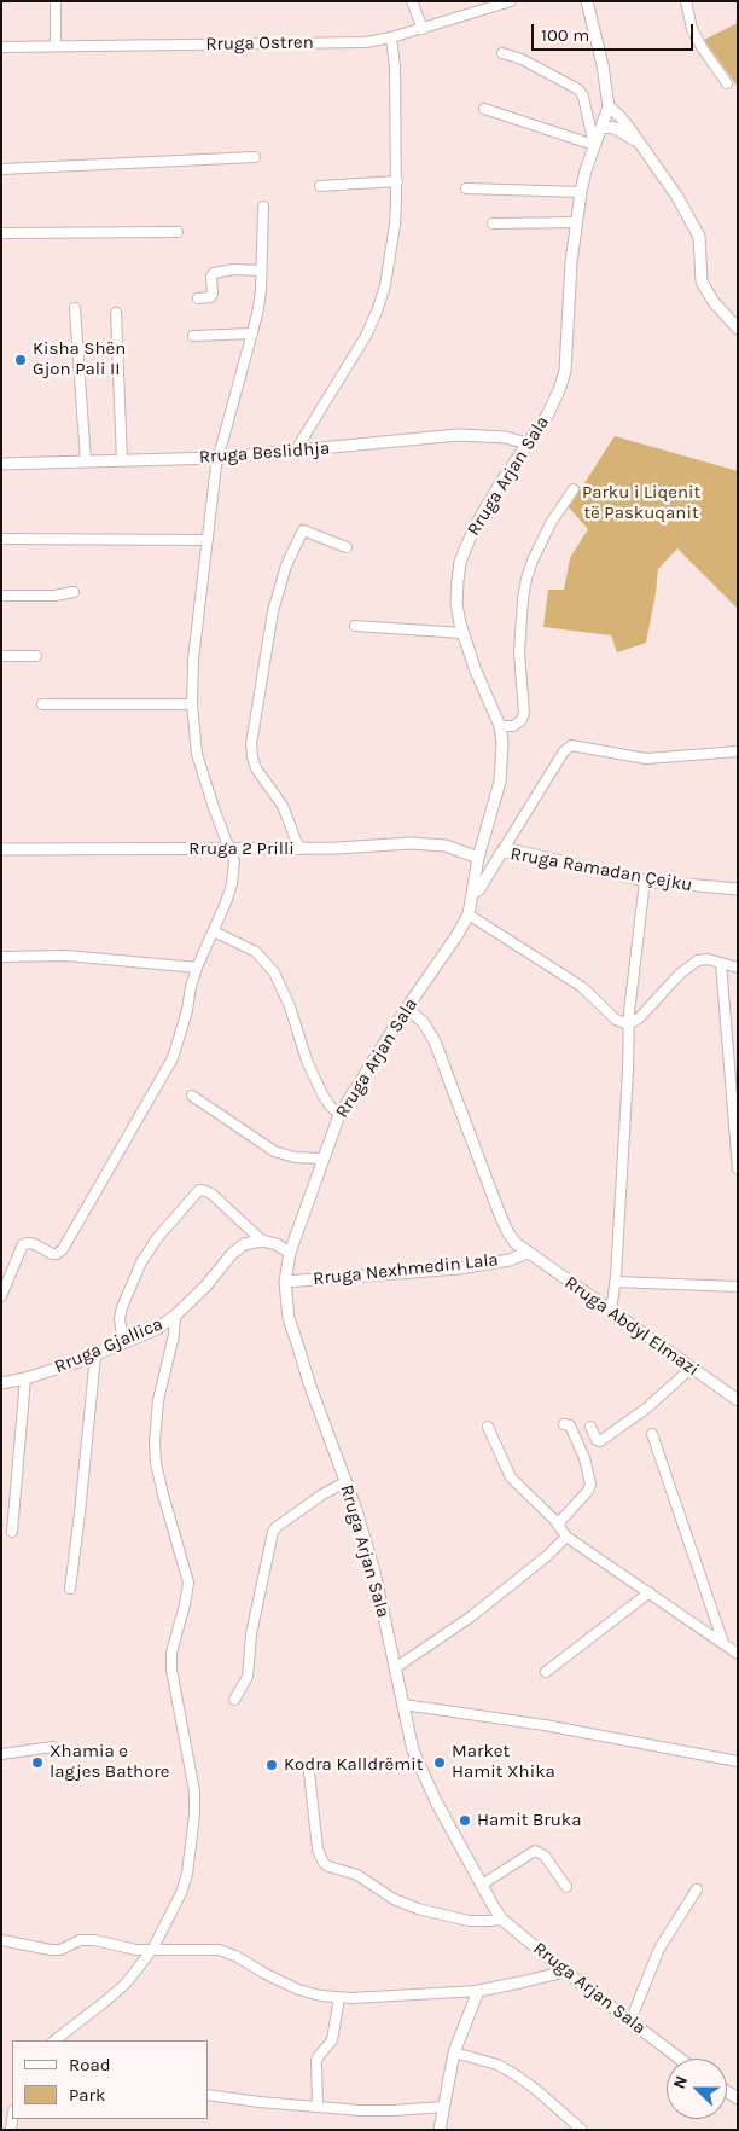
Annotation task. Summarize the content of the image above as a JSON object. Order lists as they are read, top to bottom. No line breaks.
{"streets":{"street":["Rruga Ostren","Rruga Beslidhja","Rruga Arjan Sala","Rruga 2 Prilli","Rruga Ramadan Çejku","Rruga Nexhmedin Lala","Rruga Abdyl Elmazi","Rruga Gjallica"]},"crossings":[["Rruga Beslidhja","Rruga Arjan Sala"],["Rruga Arjan Sala","Rruga 2 Prilli"],["Rruga Arjan Sala","Rruga Nexhmedin Lala"],["Rruga Arjan Sala","Rruga Abdyl Elmazi"],["Rruga Nexhmedin Lala","Rruga Abdyl Elmazi"]],"parks":["Parku i Liqenit të Paskuqanit"],"places":["Kisha Shën Gjon Pali II","Xhamia e lagjes Bathore","Market Hamit Xhika","Kodra Kalldrëmit","Hamit Bruka"],"legend":["Road","Park"],"scale_bar":"100 m","north":"left"}
